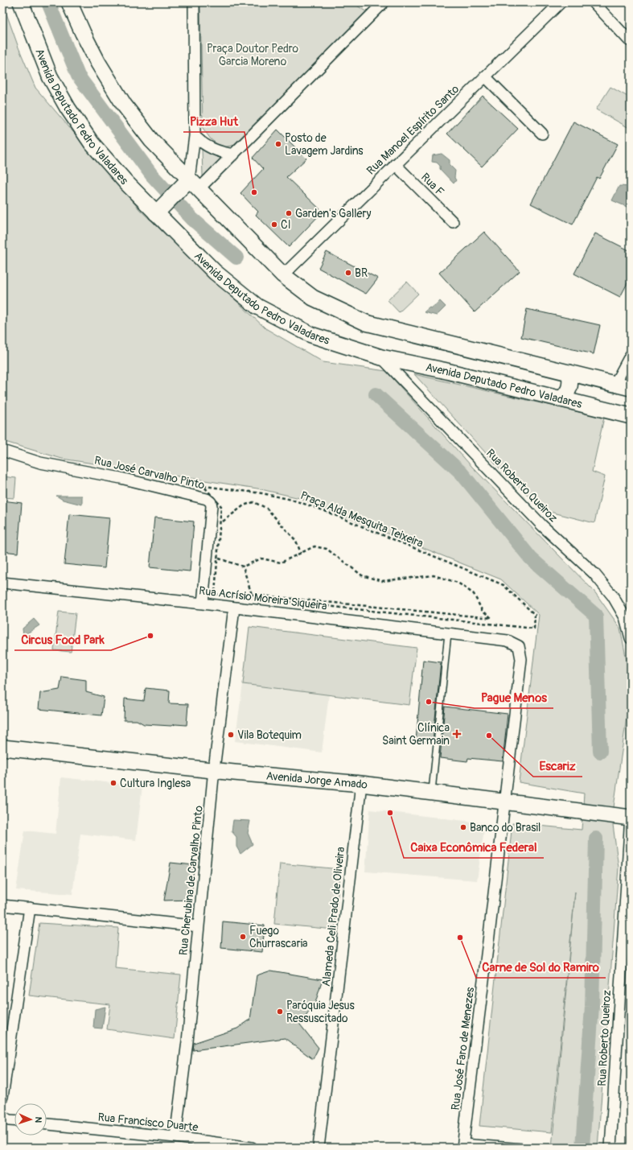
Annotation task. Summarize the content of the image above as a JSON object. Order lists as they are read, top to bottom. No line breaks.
{"streets":{"main road":["Avenida Deputado Pedro Valadares","Avenida Jorge Amado"],"street":["Rua Manoel Espírito Santo","Rua F","Rua José Carvalho Pinto","Rua Roberto Queiroz","Rua Acrísio Moreira Siqueira","Rua Cherubina de Carvalho Pinto","Alameda Celi Prado de Oliveira","Rua José Faro de Menezes","Rua Francisco Duarte"],"path":["Praça Alda Mesquita Teixeira"]},"crossings":[["Avenida Deputado Pedro Valadares","Rua Roberto Queiroz"],["Rua Manoel Espírito Santo","Rua F"],["Rua José Carvalho Pinto","Rua Acrísio Moreira Siqueira"],["Rua Roberto Queiroz","Avenida Jorge Amado"],["Rua Acrísio Moreira Siqueira","Rua Cherubina de Carvalho Pinto"],["Rua Acrísio Moreira Siqueira","Rua José Faro de Menezes"],["Avenida Jorge Amado","Rua Cherubina de Carvalho Pinto"],["Avenida Jorge Amado","Alameda Celi Prado de Oliveira"],["Avenida Jorge Amado","Rua José Faro de Menezes"],["Rua Cherubina de Carvalho Pinto","Rua Francisco Duarte"]],"parks":["Praça Doutor Pedro Garcia Moreno"],"places":{"other":["Posto de Lavagem Jardins","Pizza Hut","Garden's Gallery","CI","BR","Circus Food Park","Pague Menos","Vila Botequim","Escariz","Cultura Inglesa","Caixa Econômica Federal","Banco do Brasil","Fuego Churrascaria","Carne de Sol do Ramiro","Paróquia Jesus Ressuscitado"],"health":["Clínica Saint Germain"]},"north":"right"}
